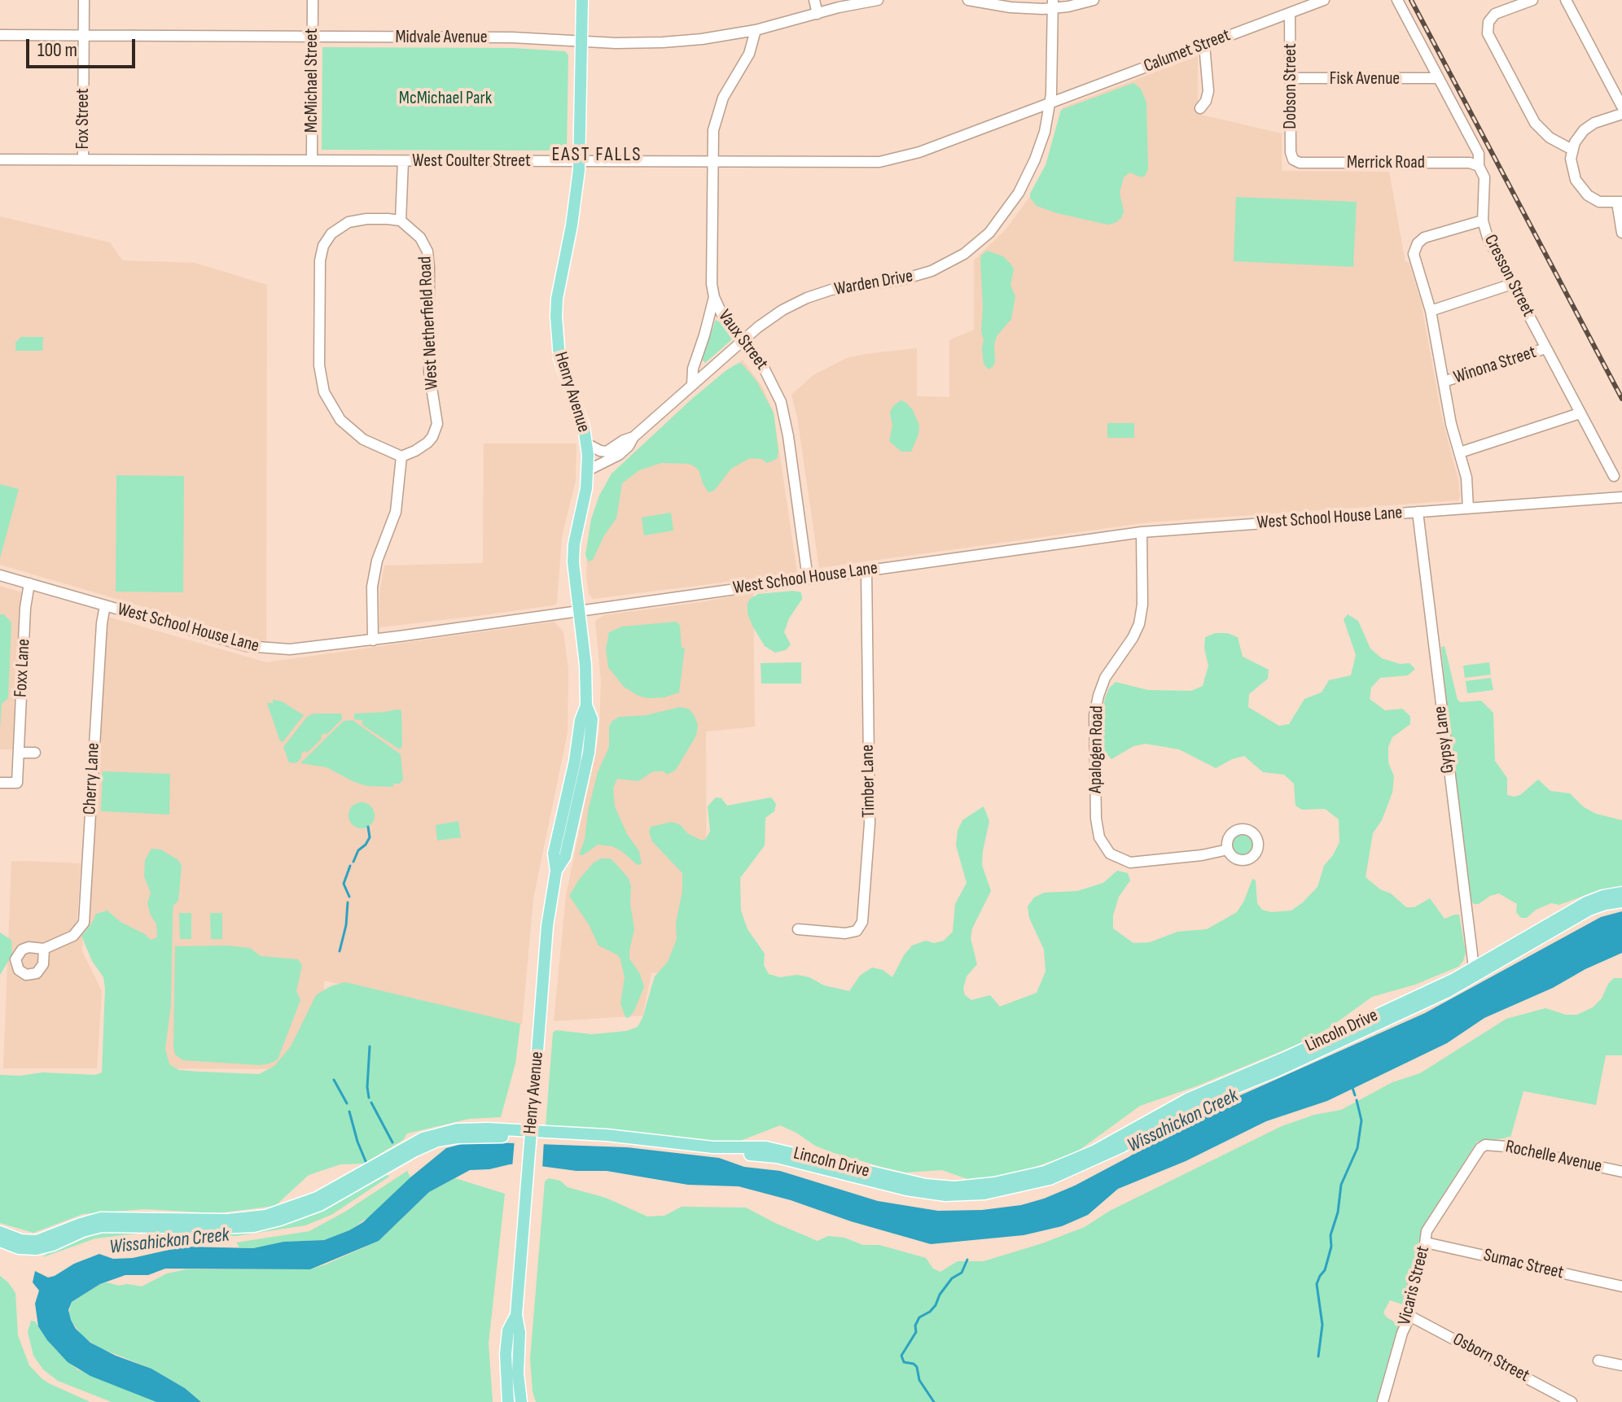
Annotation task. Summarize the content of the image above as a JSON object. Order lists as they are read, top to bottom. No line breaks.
{"streets":{"main road":["Henry Avenue","Lincoln Drive"],"street":["Midvale Avenue","Calumet Street","Fisk Avenue","McMichael Street","Dobson Street","Fox Street","West Coulter Street","Merrick Road","Cresson Street","Warden Drive","West Netherfield Road","Vaux Street","Winona Street","West School House Lane","Foxx Lane","Gypsy Lane","Apalogen Road","Cherry Lane","Timber Lane","Rochelle Avenue","Sumac Street","Vicaris Street","Osborn Street"]},"crossings":[["Midvale Avenue","McMichael Street"],["Midvale Avenue","Fox Street"],["Midvale Avenue","Vaux Street"],["Midvale Avenue","Henry Avenue"],["Calumet Street","Dobson Street"],["Calumet Street","West Coulter Street"],["Calumet Street","Warden Drive"],["Fisk Avenue","Dobson Street"],["Fisk Avenue","Cresson Street"],["McMichael Street","West Coulter Street"],["Dobson Street","Merrick Road"],["Fox Street","West Coulter Street"],["West Coulter Street","Warden Drive"],["West Coulter Street","Vaux Street"],["West Coulter Street","Henry Avenue"],["Merrick Road","Cresson Street"],["Cresson Street","Winona Street"],["Warden Drive","Vaux Street"],["Warden Drive","Henry Avenue"],["Vaux Street","West School House Lane"],["Henry Avenue","West School House Lane"],["West School House Lane","Foxx Lane"],["West School House Lane","Gypsy Lane"],["West School House Lane","Apalogen Road"],["West School House Lane","Cherry Lane"],["West School House Lane","Timber Lane"],["Gypsy Lane","Lincoln Drive"],["Rochelle Avenue","Vicaris Street"],["Sumac Street","Vicaris Street"],["Vicaris Street","Osborn Street"]],"districts":["EAST FALLS"],"water":["Wissahickon Creek"],"parks":["McMichael Park"],"scale_bar":"100 m"}
